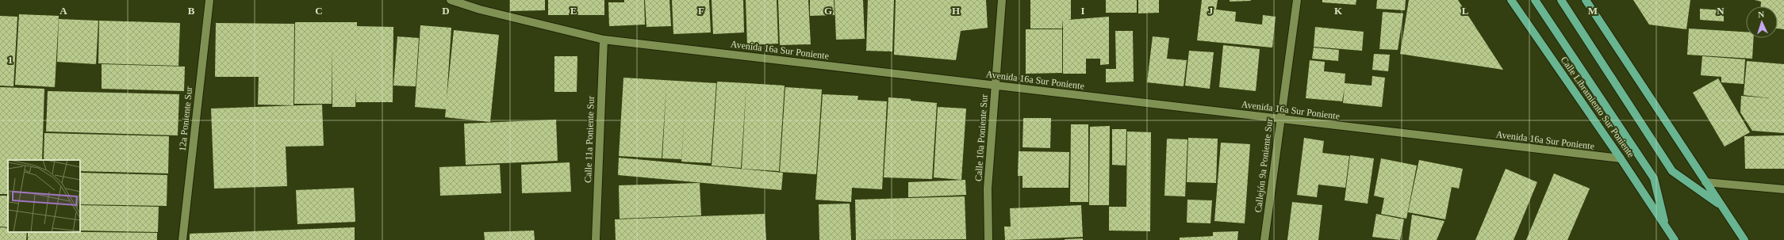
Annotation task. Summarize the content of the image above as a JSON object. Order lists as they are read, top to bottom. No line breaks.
{"streets":{"main road":["Calle Libramiento Sur Poniente"],"street":["Avenida 16a Sur Poniente","12a Poniente Sur","Calle 10a Poniente Sur","Calle 11a Poniente Sur","Callejón 9a Poniente Sur"]},"crossings":[["Avenida 16a Sur Poniente","Calle Libramiento Sur Poniente"],["Avenida 16a Sur Poniente","Calle 10a Poniente Sur"],["Avenida 16a Sur Poniente","Calle 11a Poniente Sur"],["Avenida 16a Sur Poniente","Callejón 9a Poniente Sur"]],"north":"top","grid":{"columns":["A","B","C","D","E","F","G","H","I","J","K","L","M","N"],"rows":["1"]}}
